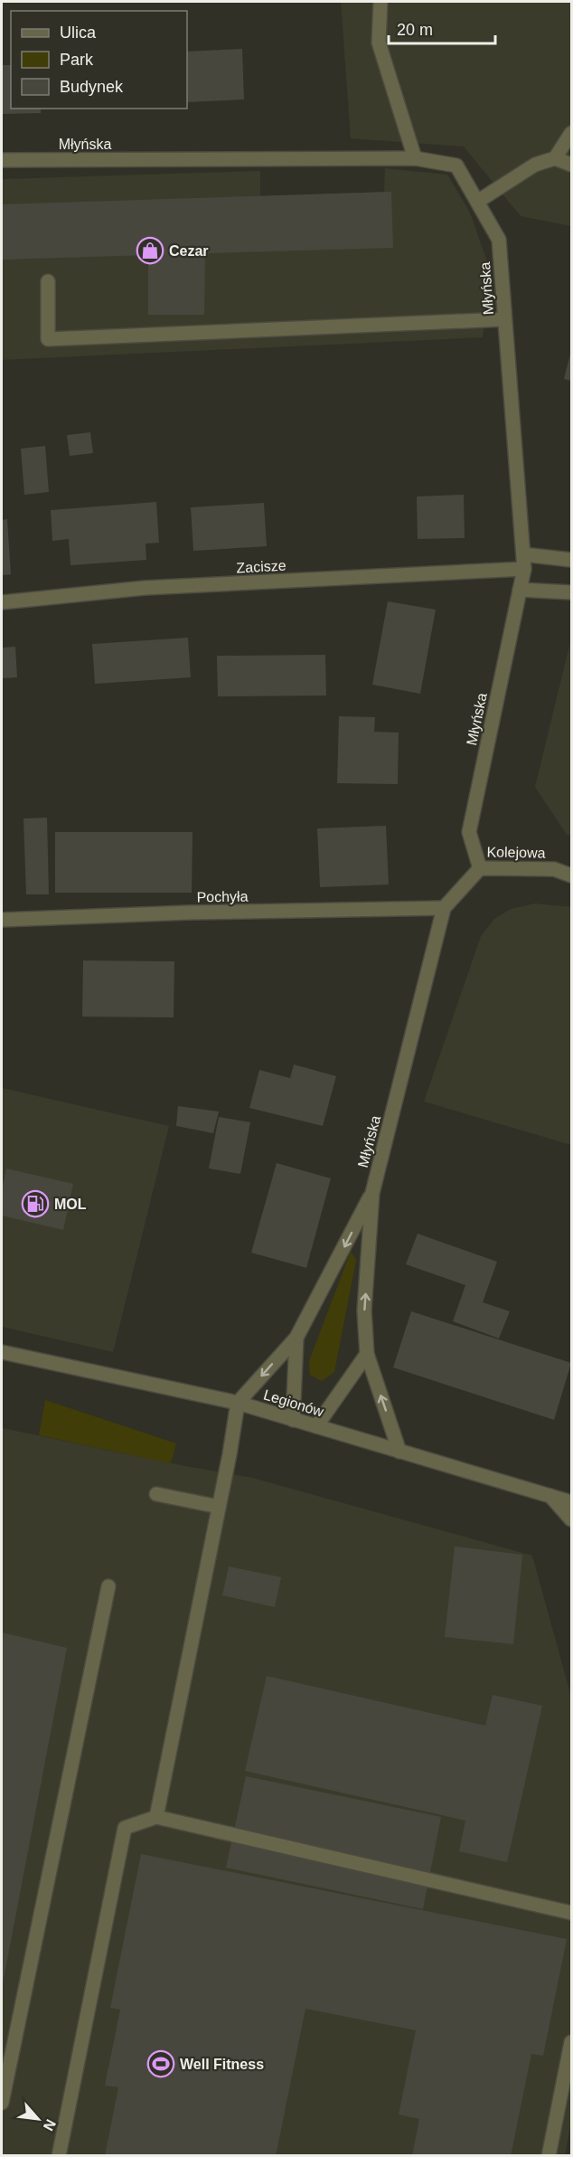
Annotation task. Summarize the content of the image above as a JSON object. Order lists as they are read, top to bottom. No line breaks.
{"streets":{"street":["Młyńska","Zacisze","Kolejowa","Pochyła","Legionów"]},"crossings":[["Młyńska","Zacisze"],["Młyńska","Kolejowa"],["Młyńska","Pochyła"],["Młyńska","Legionów"],["Kolejowa","Pochyła"]],"places":{"shop":["Cezar"],"fuel station":["MOL"],"sports":["Well Fitness"]},"legend":["Ulica","Park","Budynek"],"scale_bar":"20 m","north":"bottom right"}
